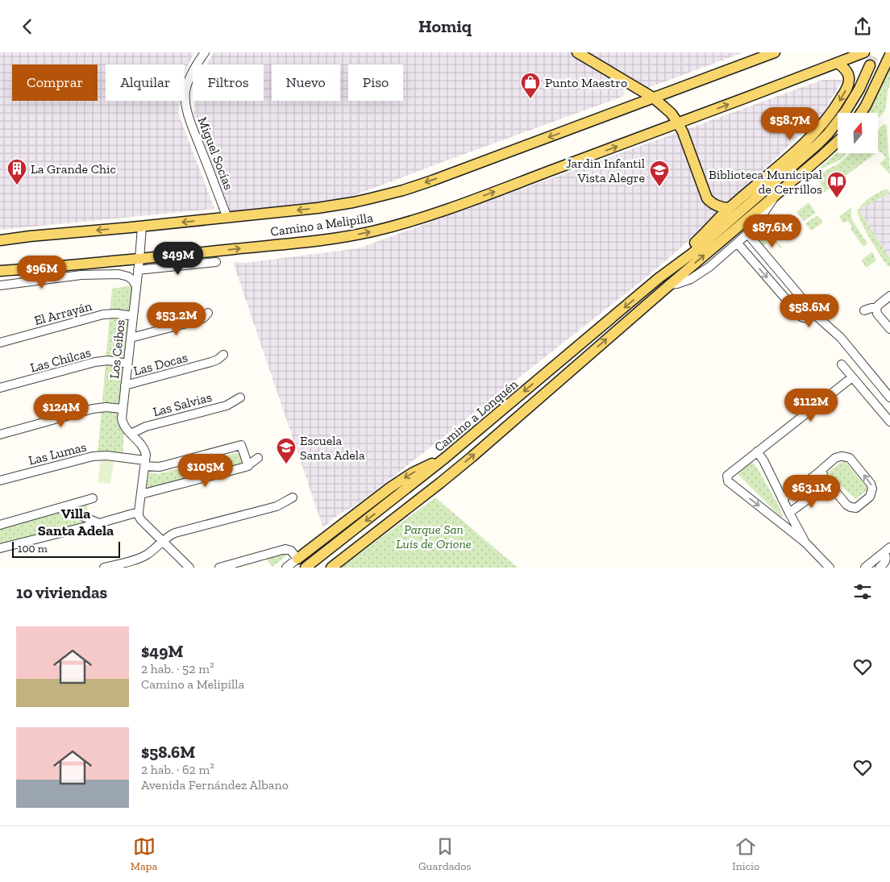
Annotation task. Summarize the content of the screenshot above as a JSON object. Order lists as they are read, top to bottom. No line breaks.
{"streets":{"main road":["Camino a Melipilla","Camino a Lonquén"],"street":["Miguel Socías","El Arrayán","Los Ceibos","Las Chilcas","Las Docas","Las Salvias","Las Lumas"]},"crossings":[["Miguel Socías","Camino a Melipilla"],["Camino a Melipilla","Los Ceibos"],["El Arrayán","Los Ceibos"],["Los Ceibos","Las Chilcas"],["Los Ceibos","Las Docas"],["Los Ceibos","Las Salvias"],["Los Ceibos","Las Lumas"]],"districts":["Villa Santa Adela"],"parks":["Parque San Luis de Orione"],"places":{"shop":["Punto Maestro"],"building":["La Grande Chic"],"school or university":["Jardin Infantil Vista Alegre","Escuela Santa Adela"],"library":["Biblioteca Municipal de Cerrillos"]},"scale_bar":"100 m","north":"top","page":{"header":"Homiq","chip":["Comprar","Alquilar","Filtros","Nuevo","Piso"],"price":["$58.7M","$87.6M","$49M","$96M","$58.6M","$53.2M","$112M","$124M","$105M","$63.1M"],"scale":"100 m","heading":"10 viviendas","list":[{"name":"$49M","note":"2 hab. · 52 m² · Camino a Melipilla"},{"name":"$58.6M","note":"2 hab. · 62 m² · Avenida Fernández Albano"}],"tabs":["Mapa","Guardados","Inicio"]}}
